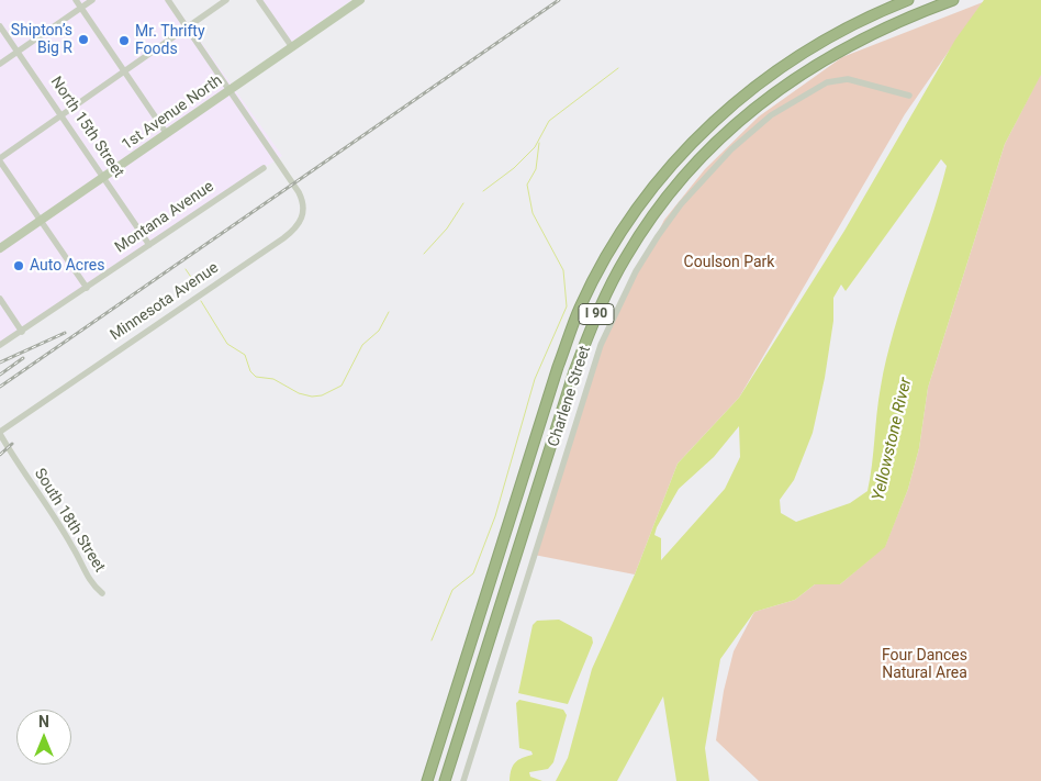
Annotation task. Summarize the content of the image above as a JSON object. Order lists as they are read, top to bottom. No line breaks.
{"streets":{"highway":["I 90"],"main road":["1st Avenue North"],"street":["North 15th Street","Montana Avenue","Minnesota Avenue","Charlene Street","South 18th Street"]},"crossings":[["1st Avenue North","North 15th Street"],["1st Avenue North","Minnesota Avenue"],["North 15th Street","Montana Avenue"],["Minnesota Avenue","South 18th Street"]],"water":["Yellowstone River"],"parks":["Coulson Park","Four Dances Natural Area"],"places":["Shipton’s Big R","Mr. Thrifty Foods","Auto Acres"],"north":"top"}
